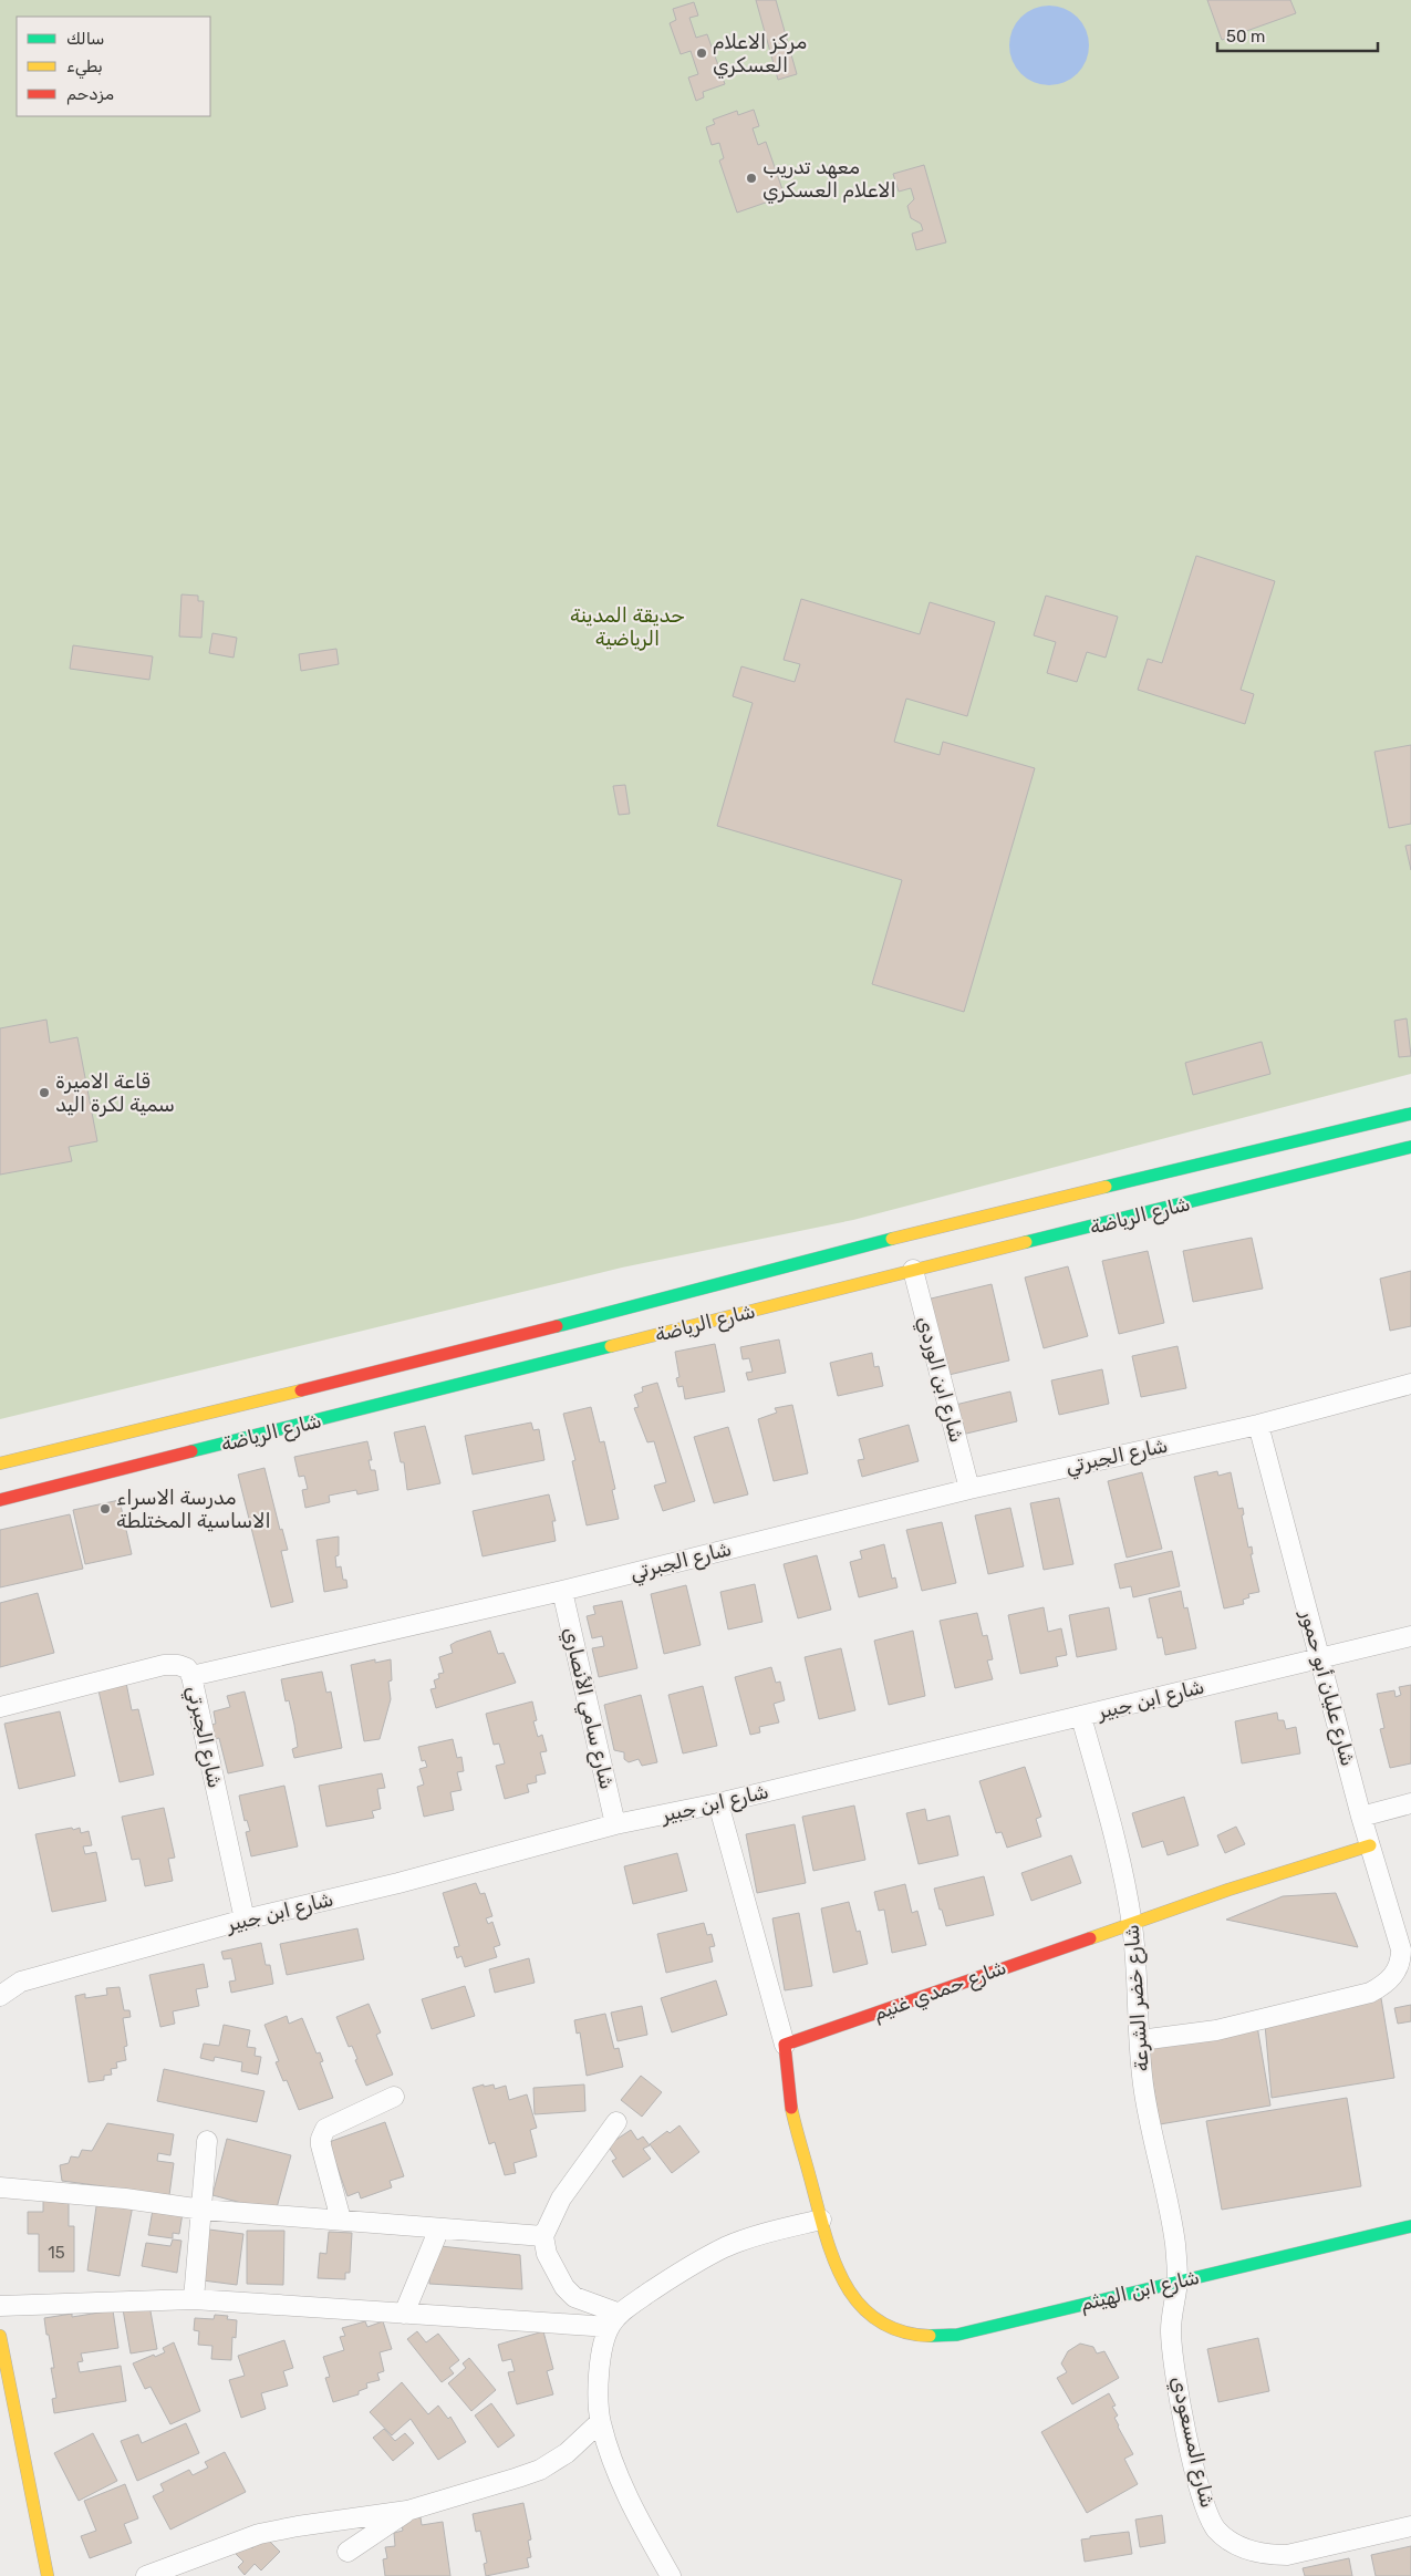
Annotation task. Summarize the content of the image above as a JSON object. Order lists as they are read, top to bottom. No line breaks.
{"streets":{"main road":["شارع الرياضة","شارع حمدي غنيم","شارع ابن الهيثم"],"street":["شارع ابن الوردي","شارع الجبرتي","شارع عليان أبو حمور","شارع ابن جبير","شارع سامي الأنصاري","شارع خضر الشرعة","شارع المسعودي"]},"crossings":[["شارع الرياضة","شارع ابن الوردي"],["شارع ابن الوردي","شارع الجبرتي"],["شارع الجبرتي","شارع عليان أبو حمور"],["شارع الجبرتي","شارع ابن جبير"],["شارع الجبرتي","شارع سامي الأنصاري"],["شارع عليان أبو حمور","شارع ابن جبير"],["شارع عليان أبو حمور","شارع حمدي غنيم"],["شارع عليان أبو حمور","شارع خضر الشرعة"],["شارع ابن جبير","شارع سامي الأنصاري"],["شارع ابن جبير","شارع خضر الشرعة"],["شارع حمدي غنيم","شارع خضر الشرعة"],["شارع خضر الشرعة","شارع ابن الهيثم"],["شارع خضر الشرعة","شارع المسعودي"],["شارع ابن الهيثم","شارع المسعودي"]],"parks":["حديقة المدينة الرياضية"],"places":["مركز الاعلام العسكري","معهد تدريب الاعلام العسكري","قاعة الاميرة سمية لكرة اليد","مدرسة الاسراء الاساسية المختلطة"],"house_numbers":["15"],"legend":["سالك","بطيء","مزدحم"],"scale_bar":"50 m"}
